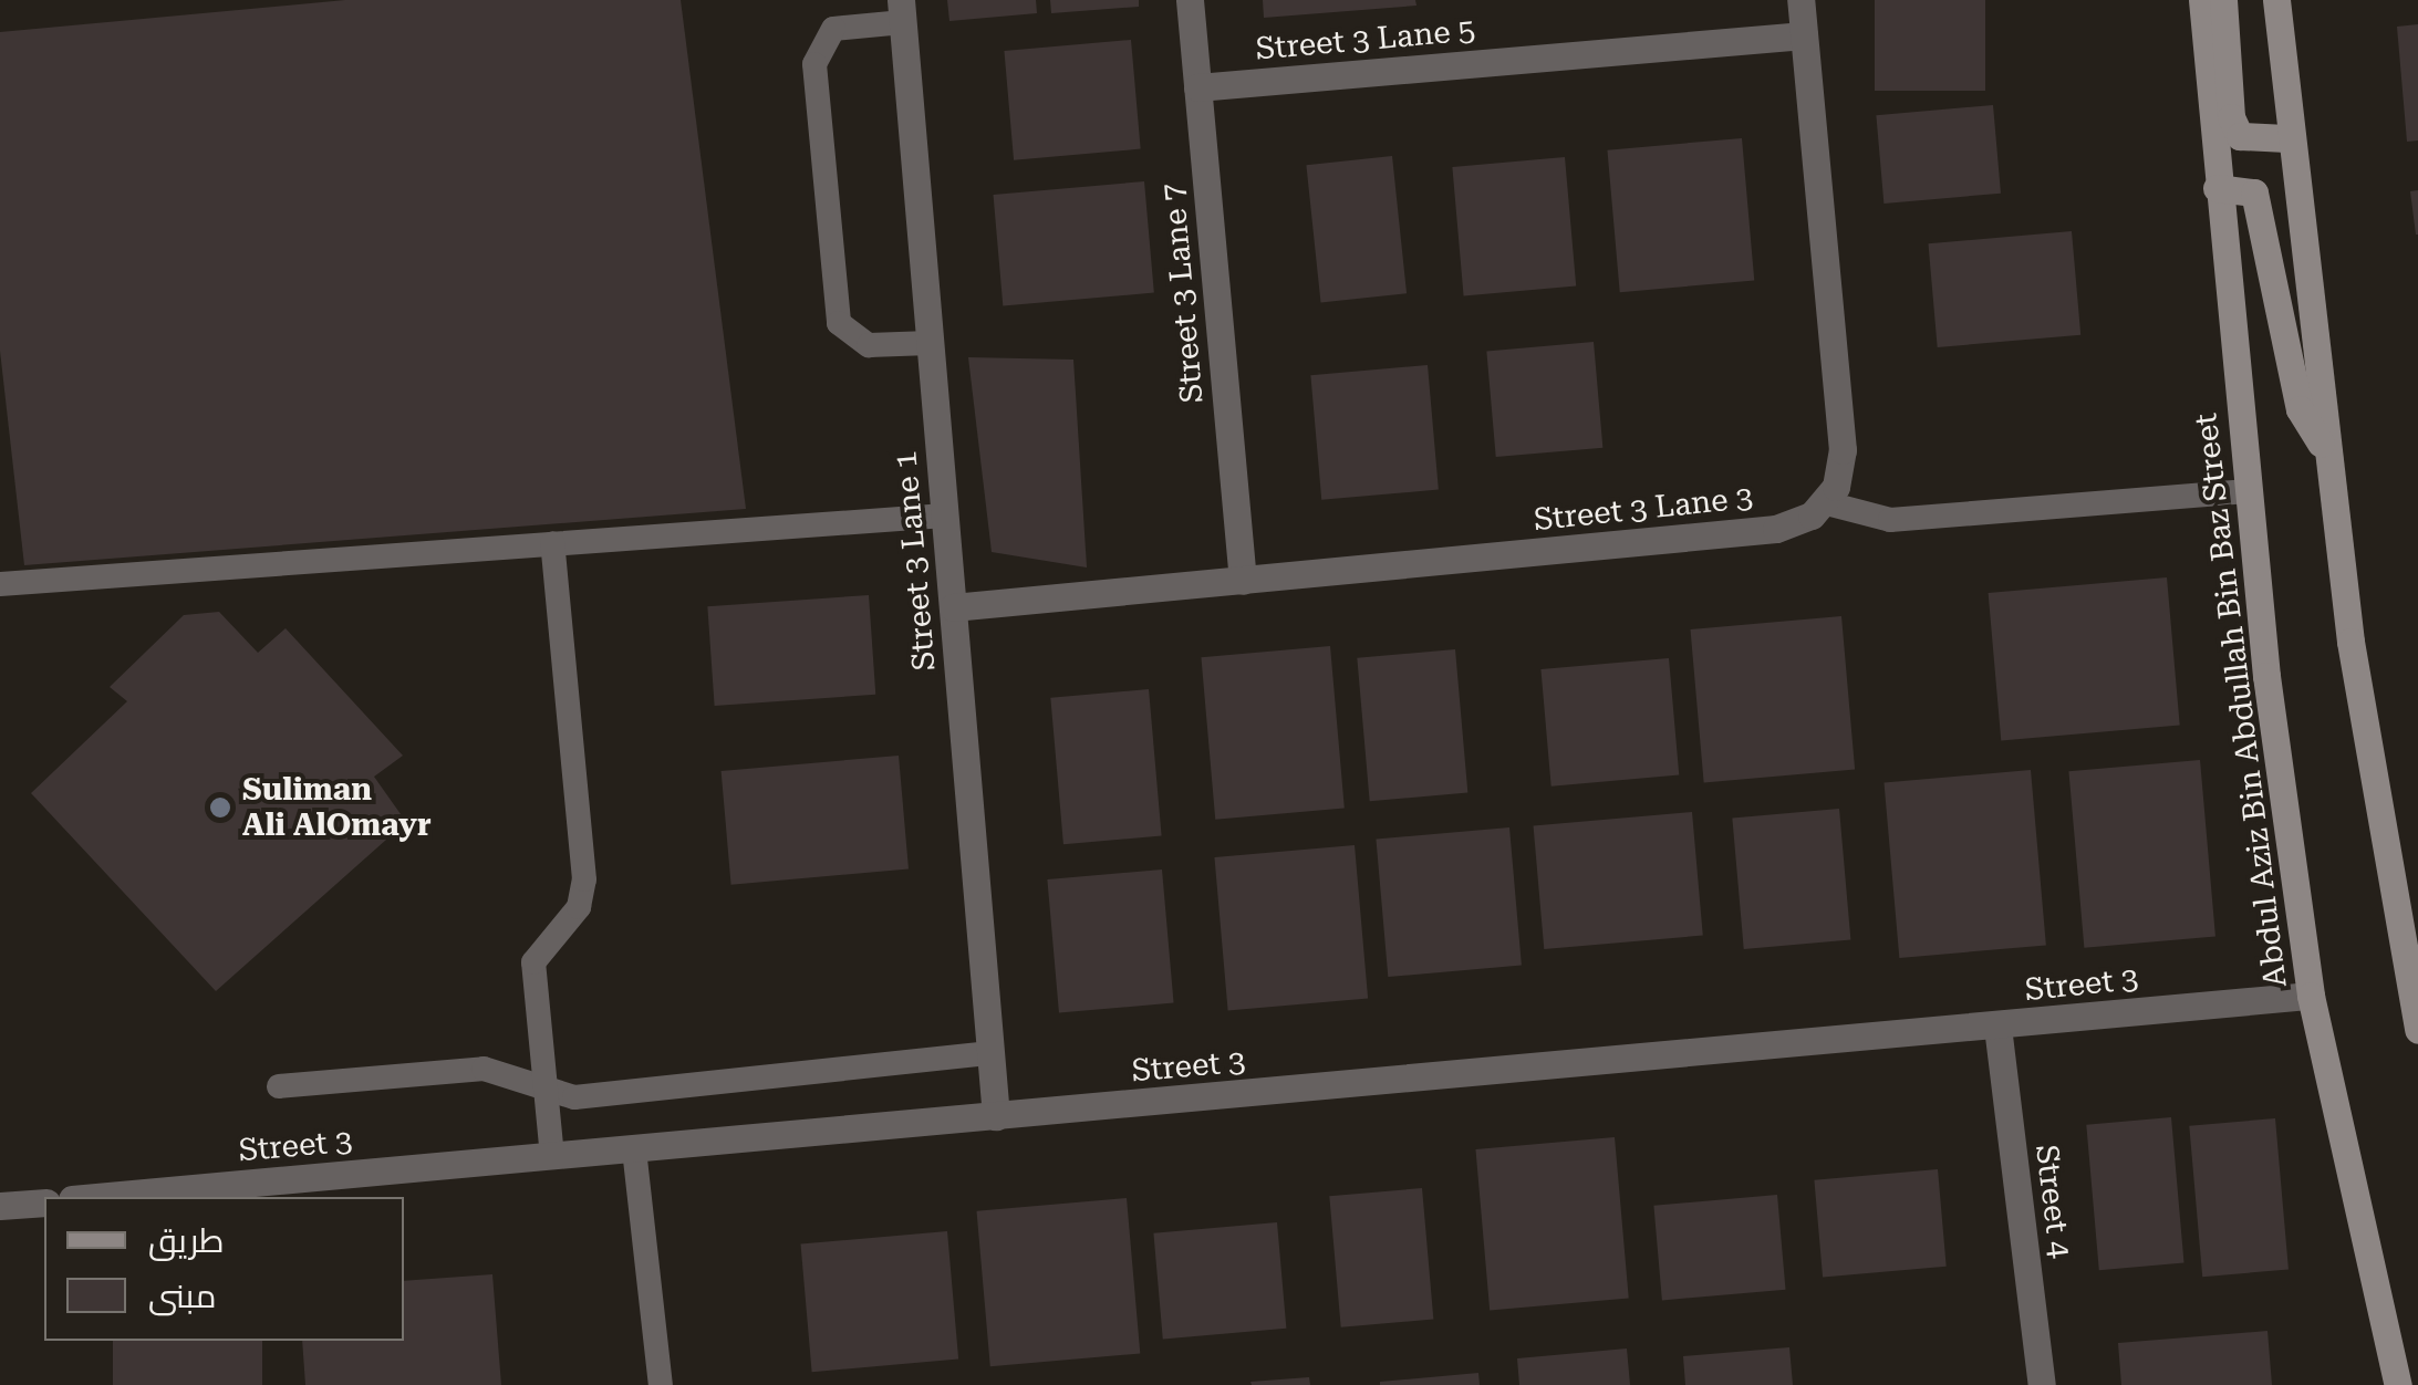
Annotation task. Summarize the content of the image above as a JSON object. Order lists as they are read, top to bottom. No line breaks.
{"streets":{"street":["Street 3 Lane 5","Street 3 Lane 7","Street 3 Lane 3","Street 3 Lane 1","Abdul Aziz Bin Abdullah Bin Baz Street","Street 3","Street 4"]},"crossings":[["Street 3 Lane 5","Street 3 Lane 7"],["Street 3 Lane 7","Street 3 Lane 3"],["Street 3 Lane 3","Street 3 Lane 1"],["Street 3 Lane 1","Street 3"],["Abdul Aziz Bin Abdullah Bin Baz Street","Street 3"],["Street 3","Street 4"]],"places":["Suliman Ali AlOmayr"],"legend":["طريق","مبنى"]}
